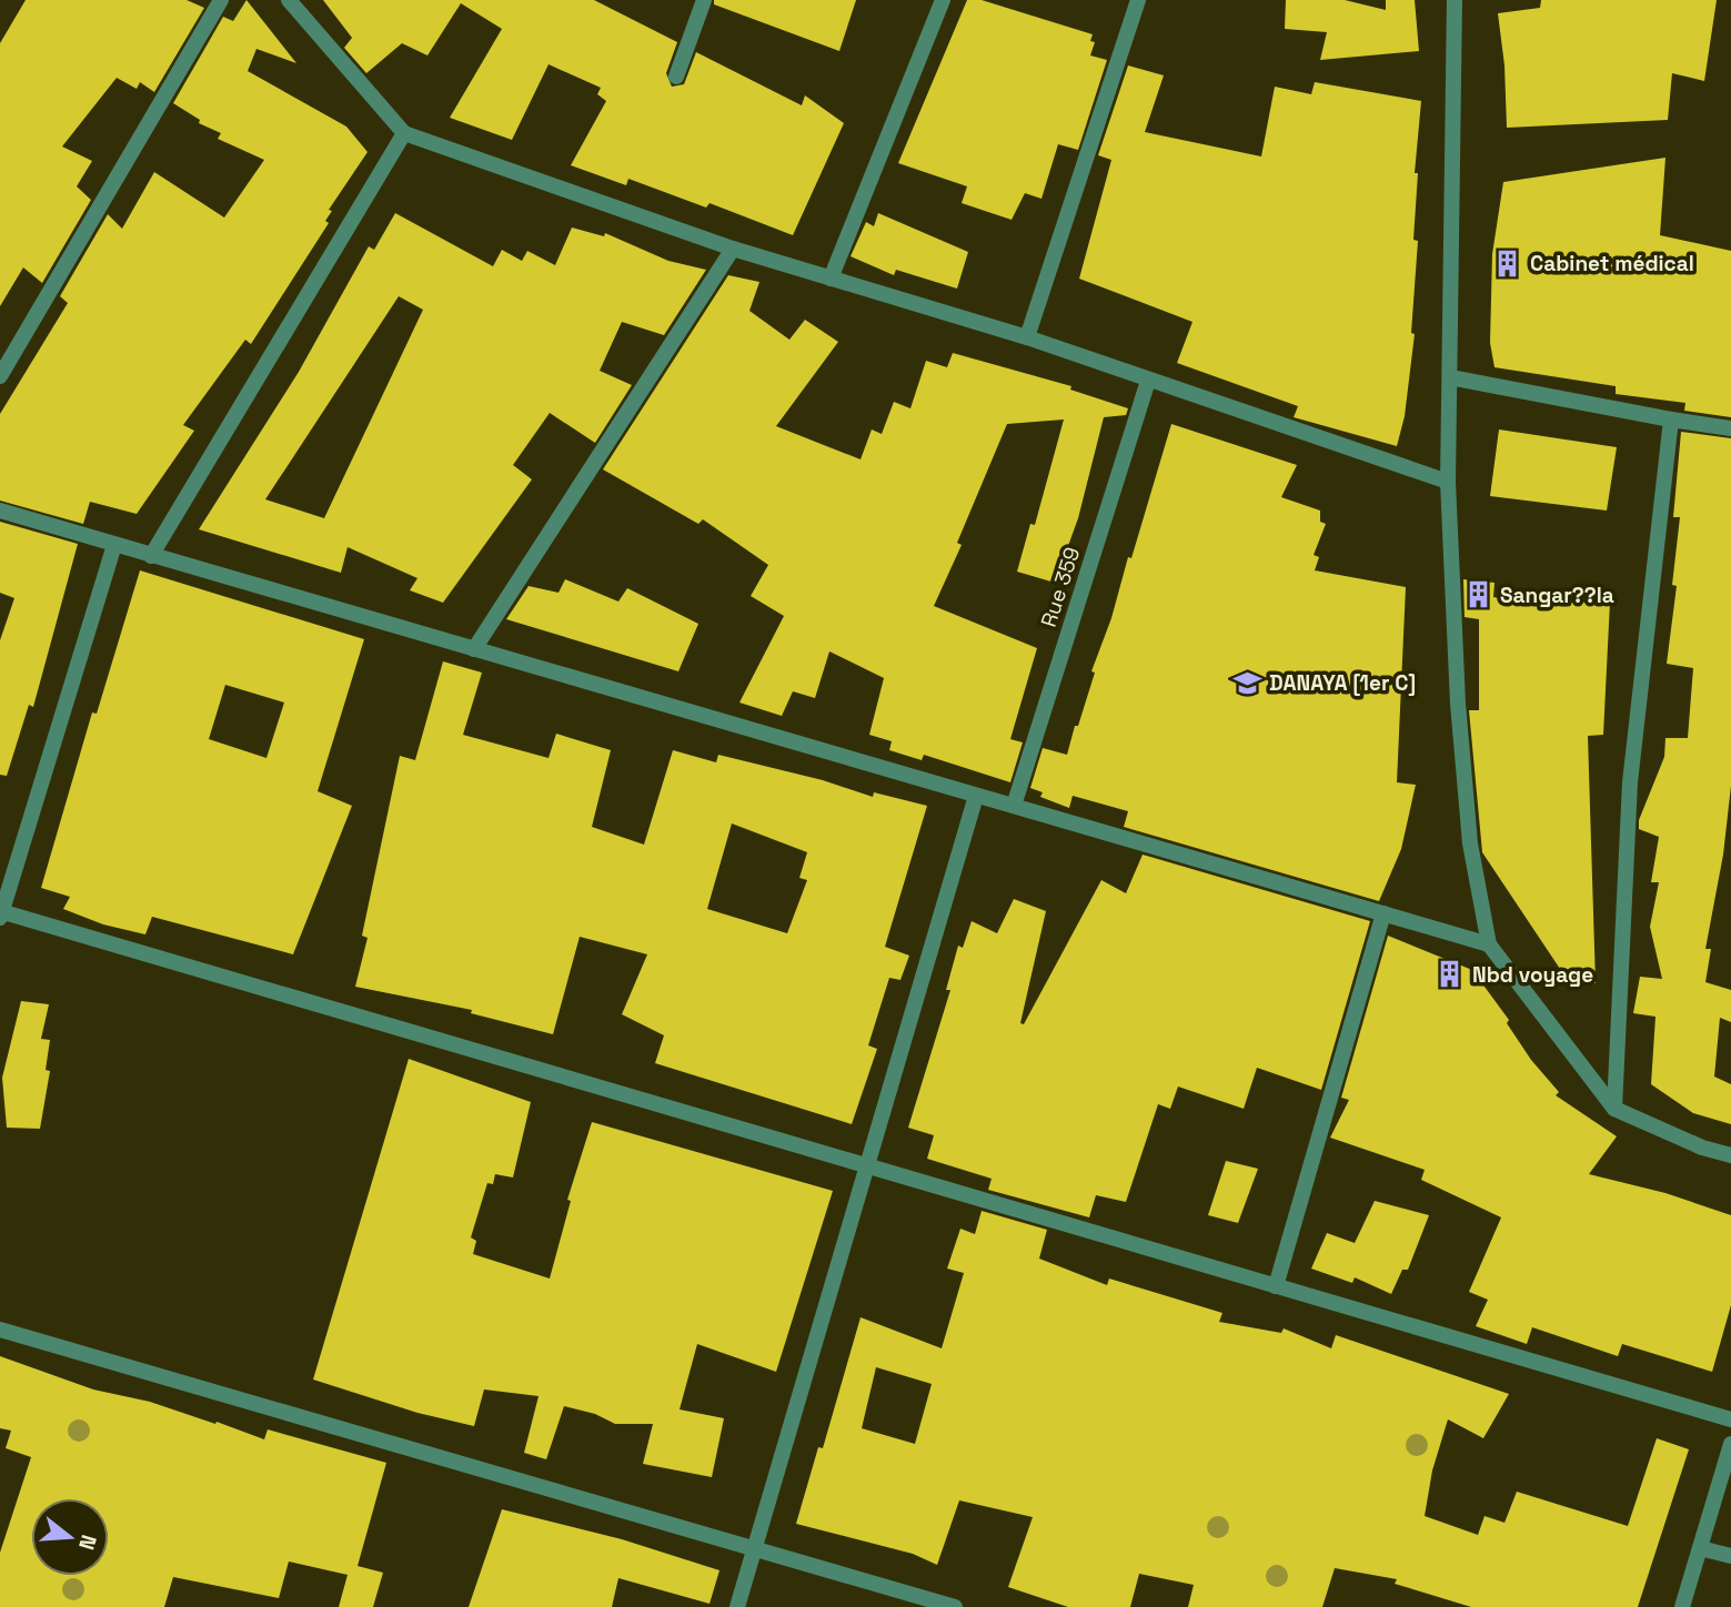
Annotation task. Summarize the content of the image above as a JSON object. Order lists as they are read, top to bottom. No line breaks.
{"streets":{"street":["Rue 359"]},"places":{"building":["Cabinet médical","Sangar??la","Nbd voyage"],"school or university":["DANAYA [1er C]"]},"north":"right"}
